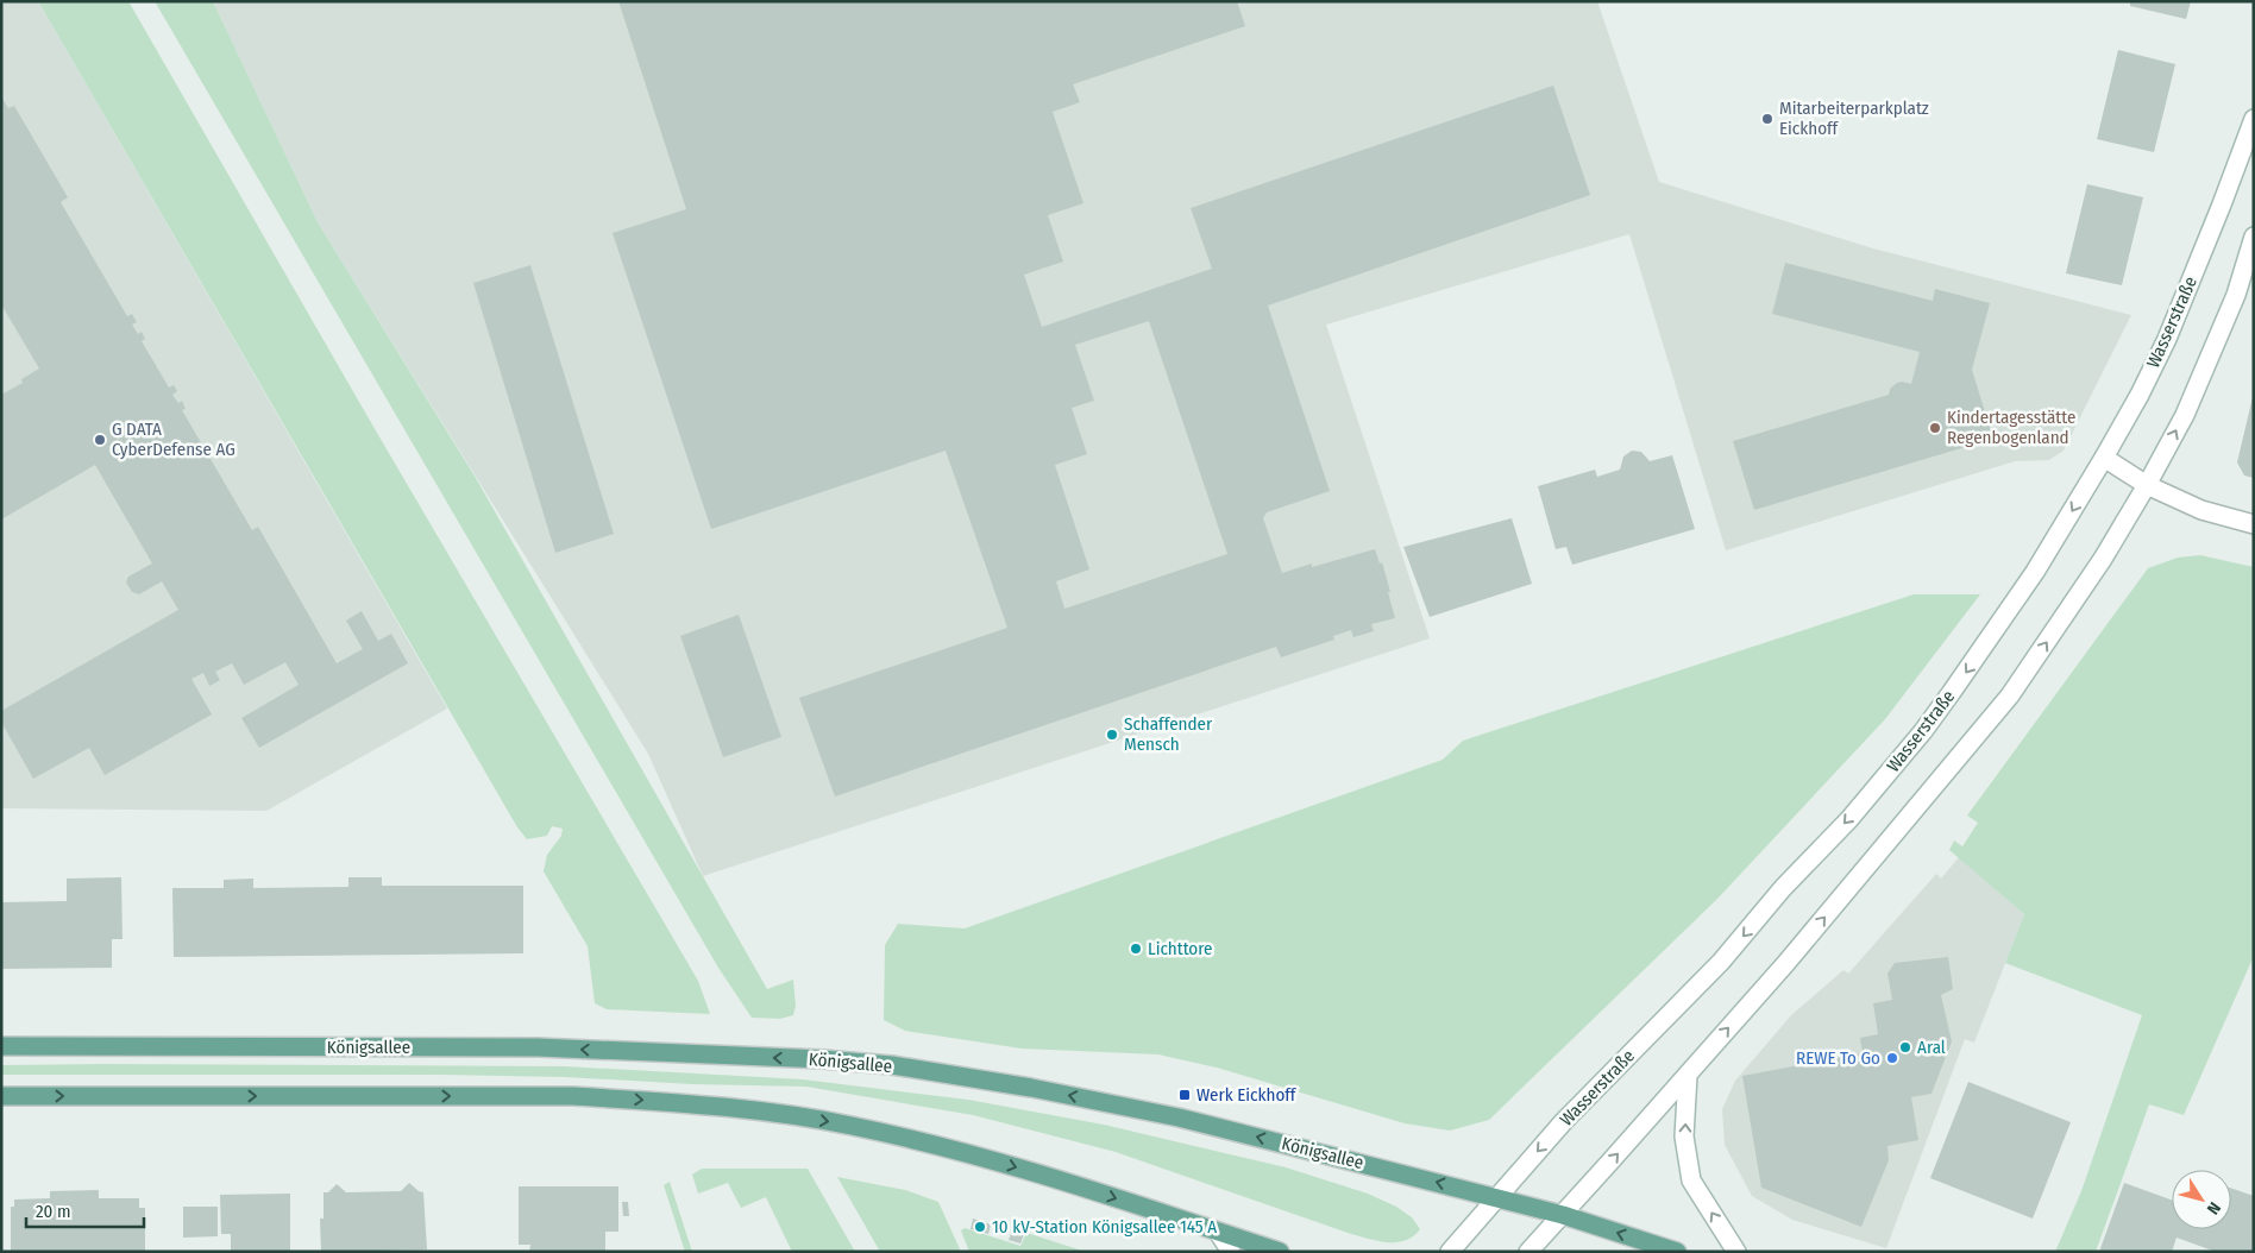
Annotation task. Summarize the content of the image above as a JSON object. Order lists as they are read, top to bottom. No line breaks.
{"streets":{"main road":["Wasserstraße","Königsallee"]},"crossings":[["Wasserstraße","Königsallee"]],"places":{"other":["Mitarbeiterparkplatz Eickhoff","Kindertagesstätte Regenbogenland","G DATA CyberDefense AG","Schaffender Mensch","Lichttore","Aral","REWE To Go","10 kV-Station Königsallee 145 A"],"transit":["Werk Eickhoff"]},"scale_bar":"20 m","north":"bottom right"}
